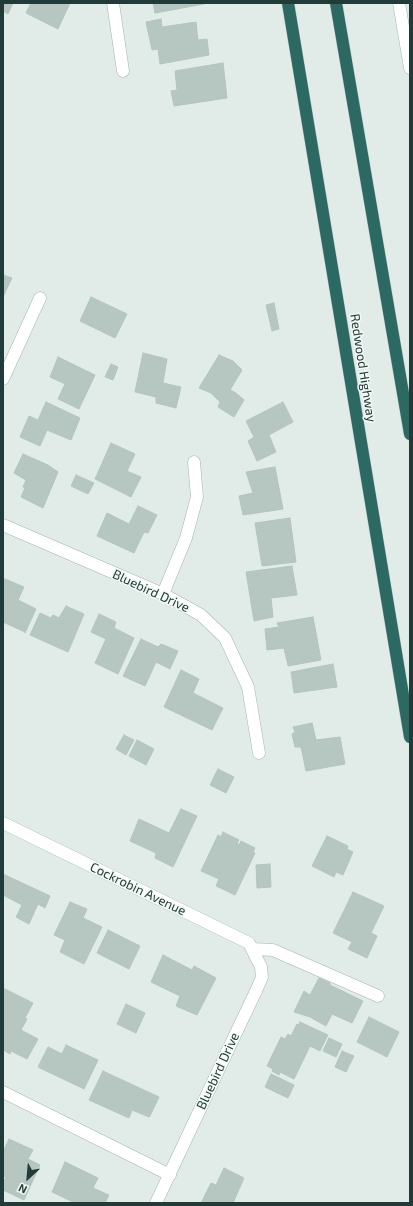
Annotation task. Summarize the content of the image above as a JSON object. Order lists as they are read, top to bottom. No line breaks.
{"streets":{"highway":["Redwood Highway"],"street":["Bluebird Drive","Cockrobin Avenue"]},"crossings":[["Bluebird Drive","Cockrobin Avenue"]],"north":"bottom left"}
